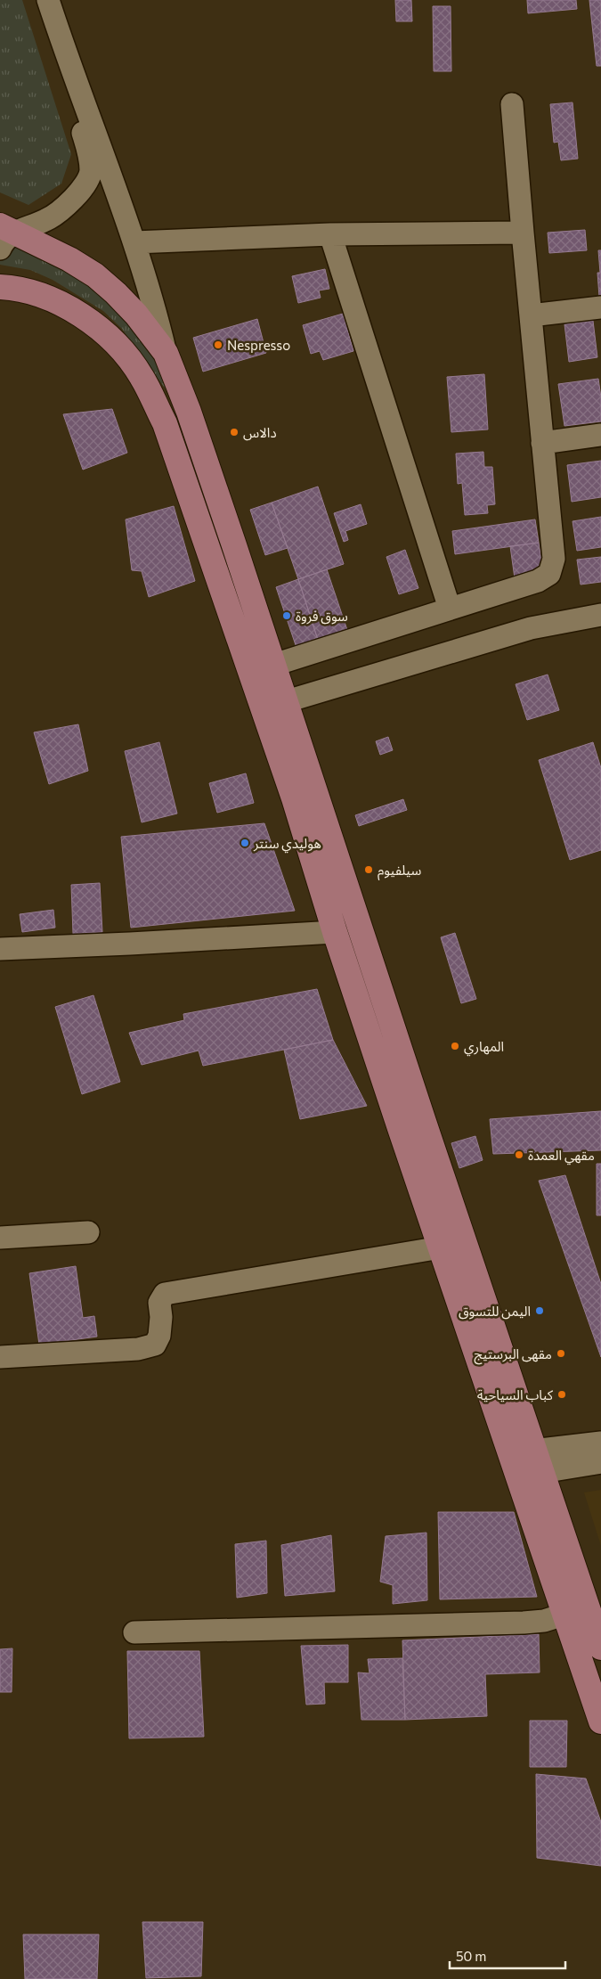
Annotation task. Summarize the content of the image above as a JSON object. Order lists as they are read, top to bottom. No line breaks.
{"places":["Nespresso","دالاس","سوق فروة","هوليدي سنتر","سيلفيوم","المهاري","مقهي العمدة","اليمن للتسوق","مقهى البرستيج","كباب السياحية"],"scale_bar":"50 m"}
